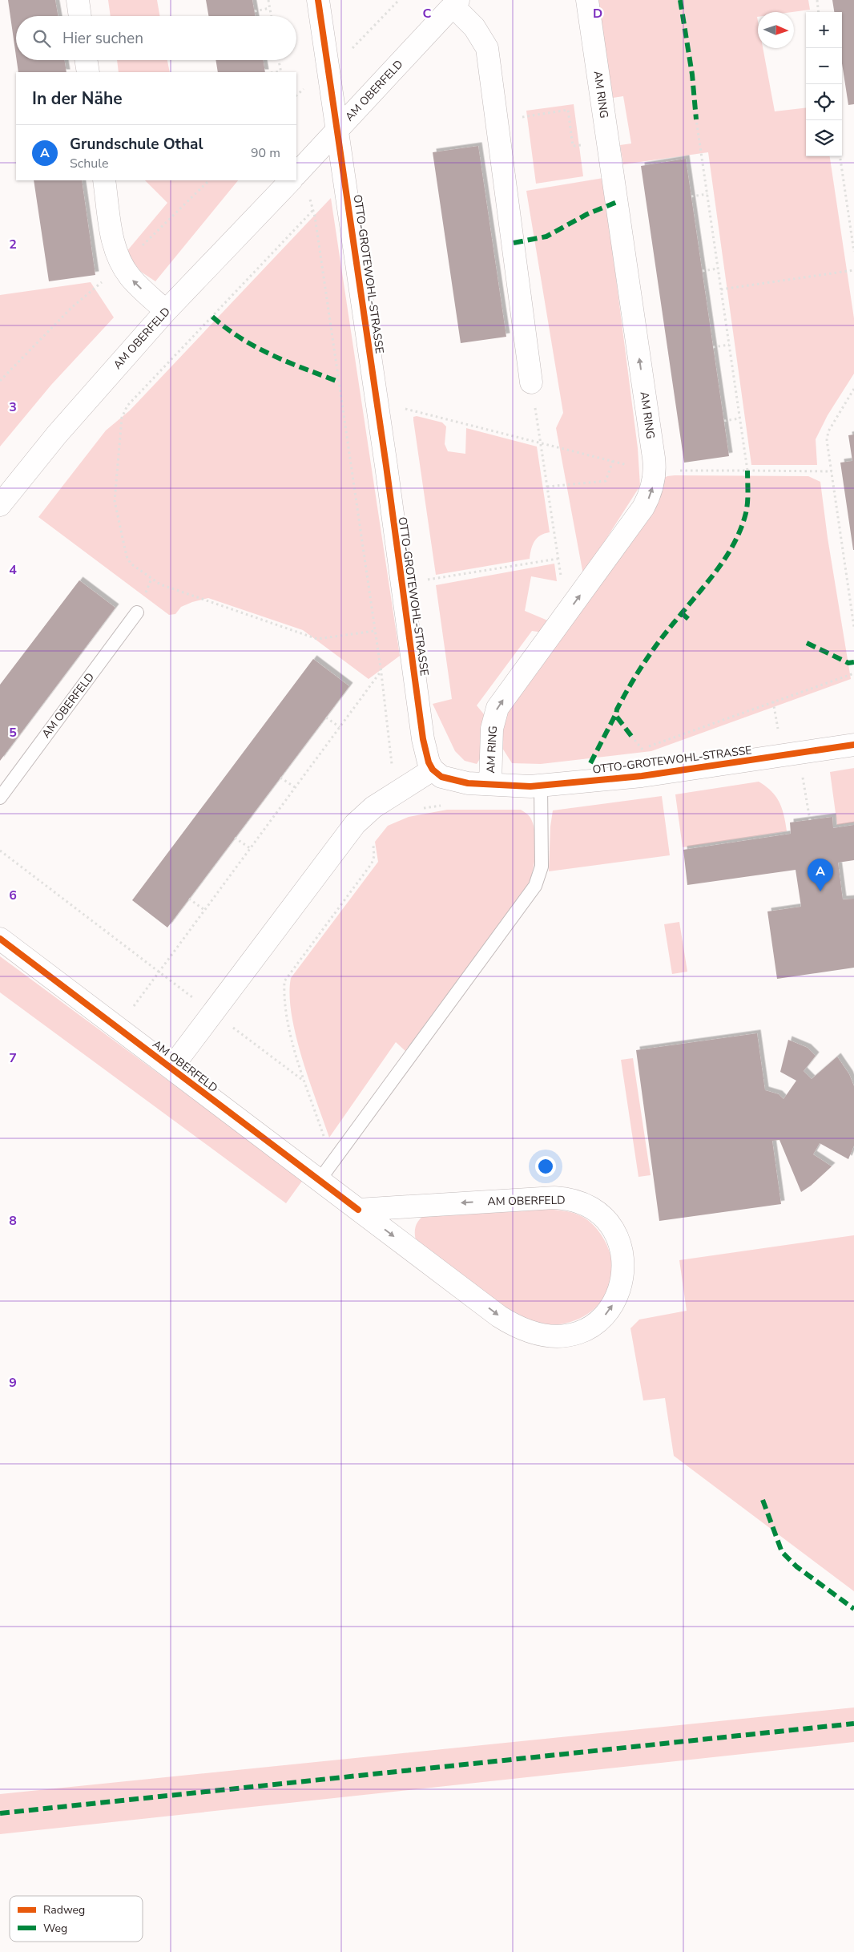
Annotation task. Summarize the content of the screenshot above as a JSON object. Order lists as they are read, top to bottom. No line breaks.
{"streets":{"street":["AM OBERFELD","AM RING","OTTO-GROTEWOHL-STRASSE"]},"crossings":[["AM OBERFELD","OTTO-GROTEWOHL-STRASSE"],["AM RING","OTTO-GROTEWOHL-STRASSE"]],"legend":["Radweg","Weg"],"north":"right","page":{"map_buttons":["+","−"],"search":"Hier suchen","heading":"In der Nähe","list":[{"mark":"A","name":"Grundschule Othal","note":"Schule","value":"90 m"}],"pins":"A"},"grid":{"columns":["C","D"],"rows":["2","3","4","5","6","7","8","9"]}}
